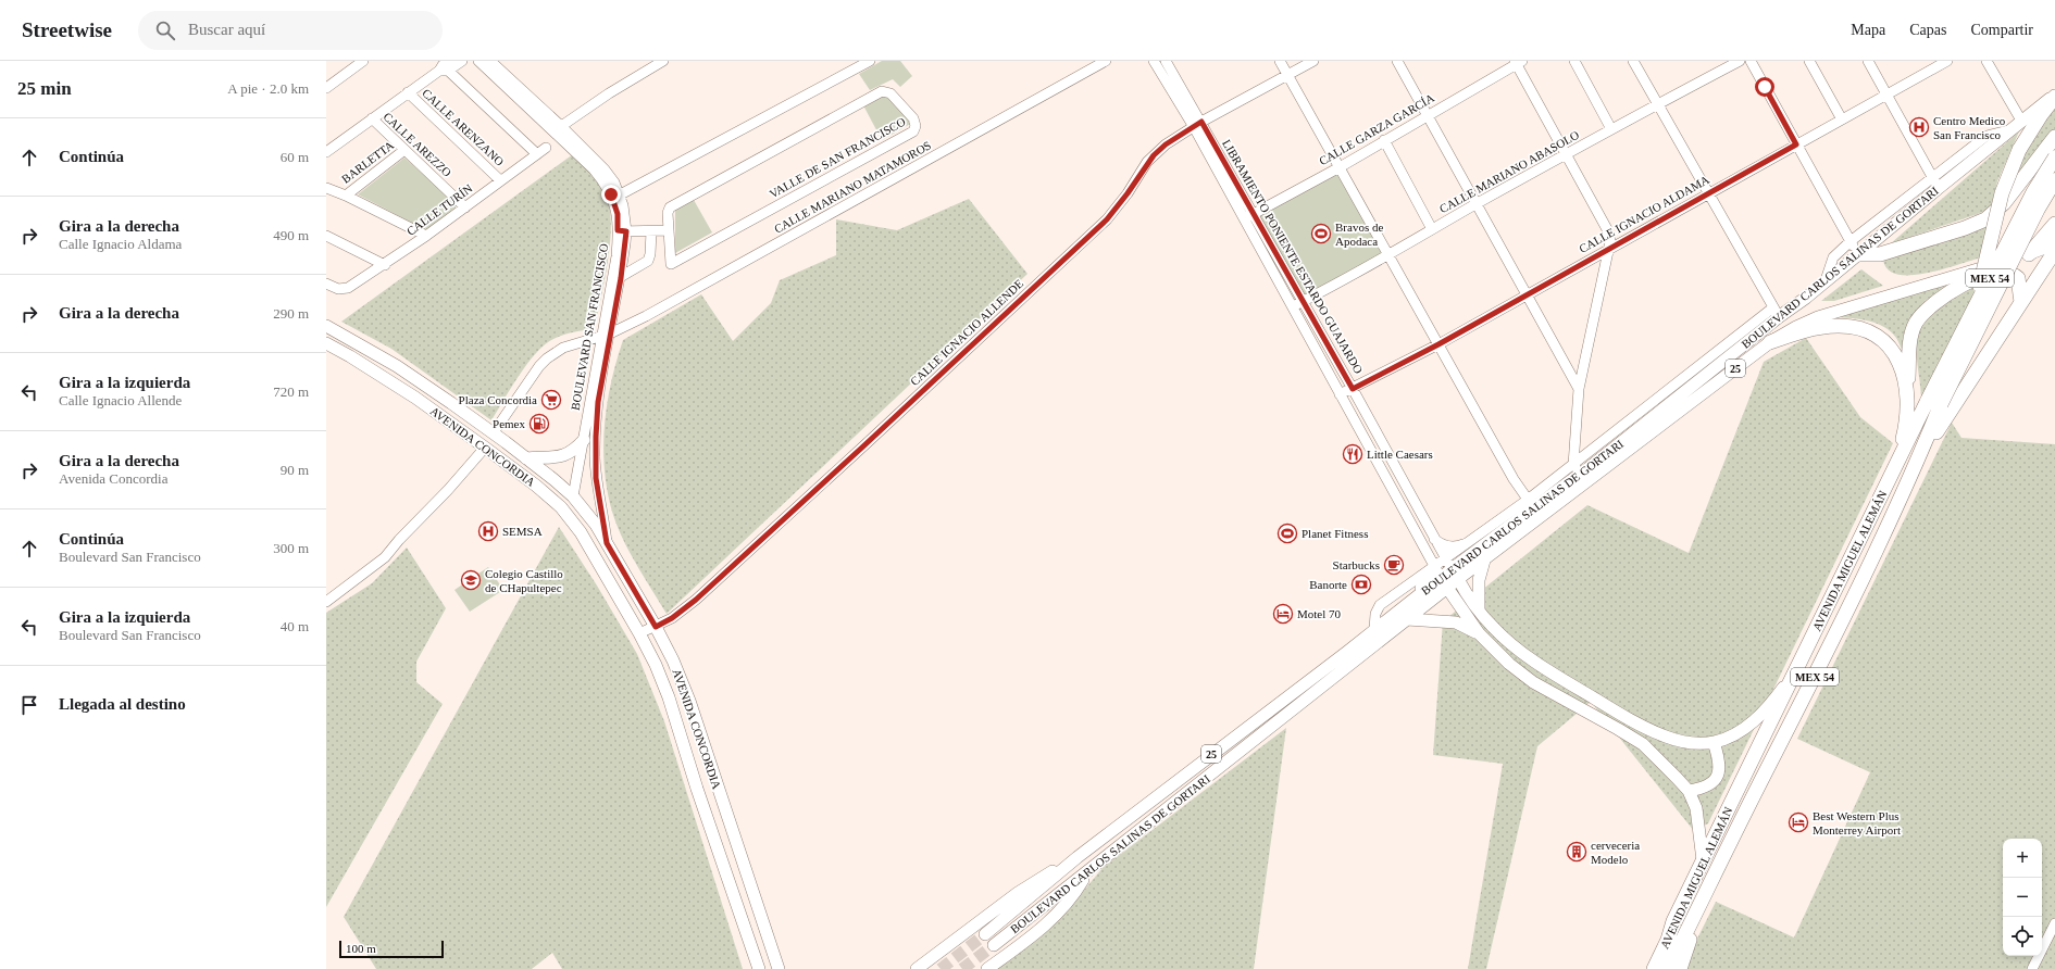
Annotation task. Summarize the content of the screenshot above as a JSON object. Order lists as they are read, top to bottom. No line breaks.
{"streets":{"highway":["MEX 54","AVENIDA MIGUEL ALEMÁN"],"main road":["BOULEVARD CARLOS SALINAS DE GORTARI","25","AVENIDA CONCORDIA"],"street":["CALLE ARENZANO","CALLE GARZA GARCÍA","CALLE AREZZO","VALLE DE SAN FRANCISCO","BARLETTA","CALLE MARIANO ABASOLO","CALLE MARIANO MATAMOROS","CALLE TURÍN","CALLE IGNACIO ALDAMA","LIBRAMIENTO PONIENTE ESTARDO GUAJARDO","BOULEVARD SAN FRANCISCO","CALLE IGNACIO ALLENDE"]},"crossings":[["CALLE ARENZANO","CALLE TURÍN"],["CALLE GARZA GARCÍA","LIBRAMIENTO PONIENTE ESTARDO GUAJARDO"],["CALLE AREZZO","BARLETTA"],["CALLE AREZZO","CALLE TURÍN"],["CALLE MARIANO ABASOLO","LIBRAMIENTO PONIENTE ESTARDO GUAJARDO"],["CALLE MARIANO MATAMOROS","BOULEVARD SAN FRANCISCO"],["CALLE MARIANO MATAMOROS","AVENIDA CONCORDIA"],["CALLE IGNACIO ALDAMA","LIBRAMIENTO PONIENTE ESTARDO GUAJARDO"],["LIBRAMIENTO PONIENTE ESTARDO GUAJARDO","BOULEVARD CARLOS SALINAS DE GORTARI"],["LIBRAMIENTO PONIENTE ESTARDO GUAJARDO","CALLE IGNACIO ALLENDE"],["BOULEVARD SAN FRANCISCO","AVENIDA CONCORDIA"],["CALLE IGNACIO ALLENDE","AVENIDA CONCORDIA"]],"places":{"hospital":["Centro Medico San Francisco","SEMSA"],"sports":["Bravos de Apodaca","Planet Fitness"],"supermarket":["Plaza Concordia"],"fuel station":["Pemex"],"restaurant":["Little Caesars"],"cafe":["Starbucks"],"school or university":["Colegio Castillo de CHapultepec"],"bank":["Banorte"],"hotel":["Motel 70","Best Western Plus Monterrey Airport"],"building":["cerveceria Modelo"]},"scale_bar":"100 m","page":{"header":"Streetwise","search":"Buscar aquí","nav":["Mapa","Capas","Compartir"],"heading":["25 min","A pie · 2.0 km"],"list":[["Continúa","60 m"],["Gira a la derecha","Calle Ignacio Aldama","490 m"],["Gira a la derecha","290 m"],["Gira a la izquierda","Calle Ignacio Allende","720 m"],["Gira a la derecha","Avenida Concordia","90 m"],["Continúa","Boulevard San Francisco","300 m"],["Gira a la izquierda","Boulevard San Francisco","40 m"],"Llegada al destino"],"map_buttons":["+","−"],"scale":"100 m"}}
